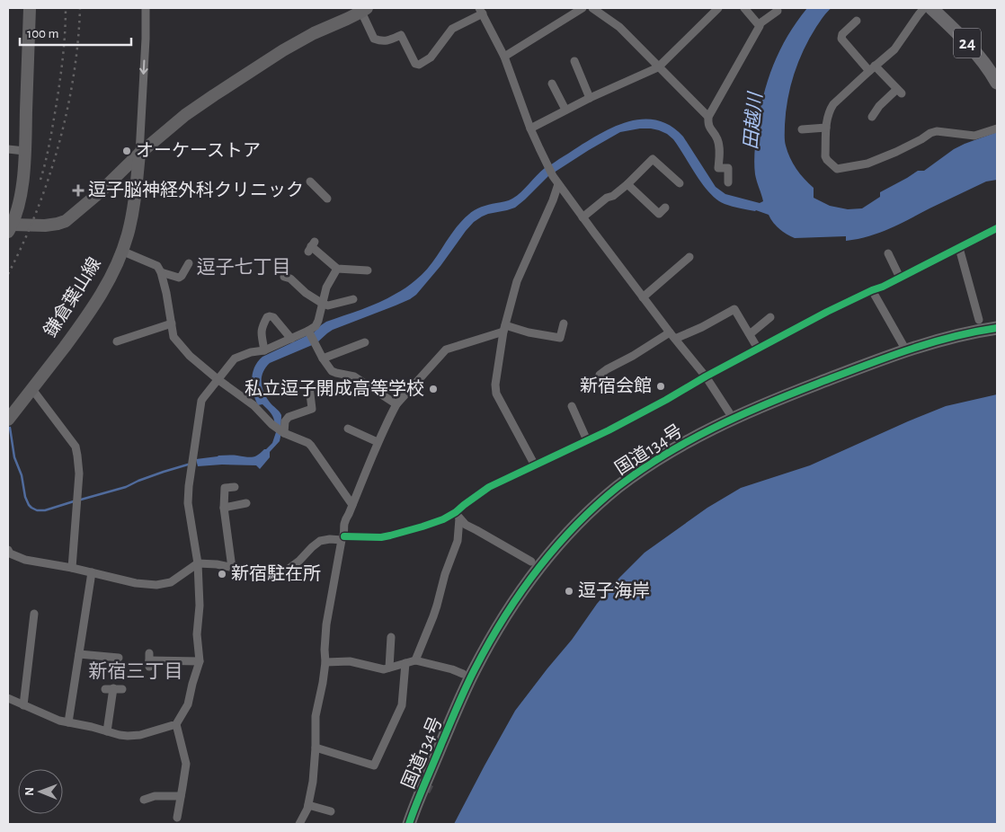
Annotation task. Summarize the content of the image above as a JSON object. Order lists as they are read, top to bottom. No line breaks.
{"streets":{"highway":["国道134号"],"main road":["24","鎌倉葉山線"]},"districts":["逗子七丁目","新宿三丁目"],"water":["田越川"],"places":{"other":["オーケーストア","新宿会館","私立逗子開成高等学校","新宿駐在所","逗子海岸"],"health":["逗子脳神経外科クリニック"]},"scale_bar":"100 m","north":"left"}
